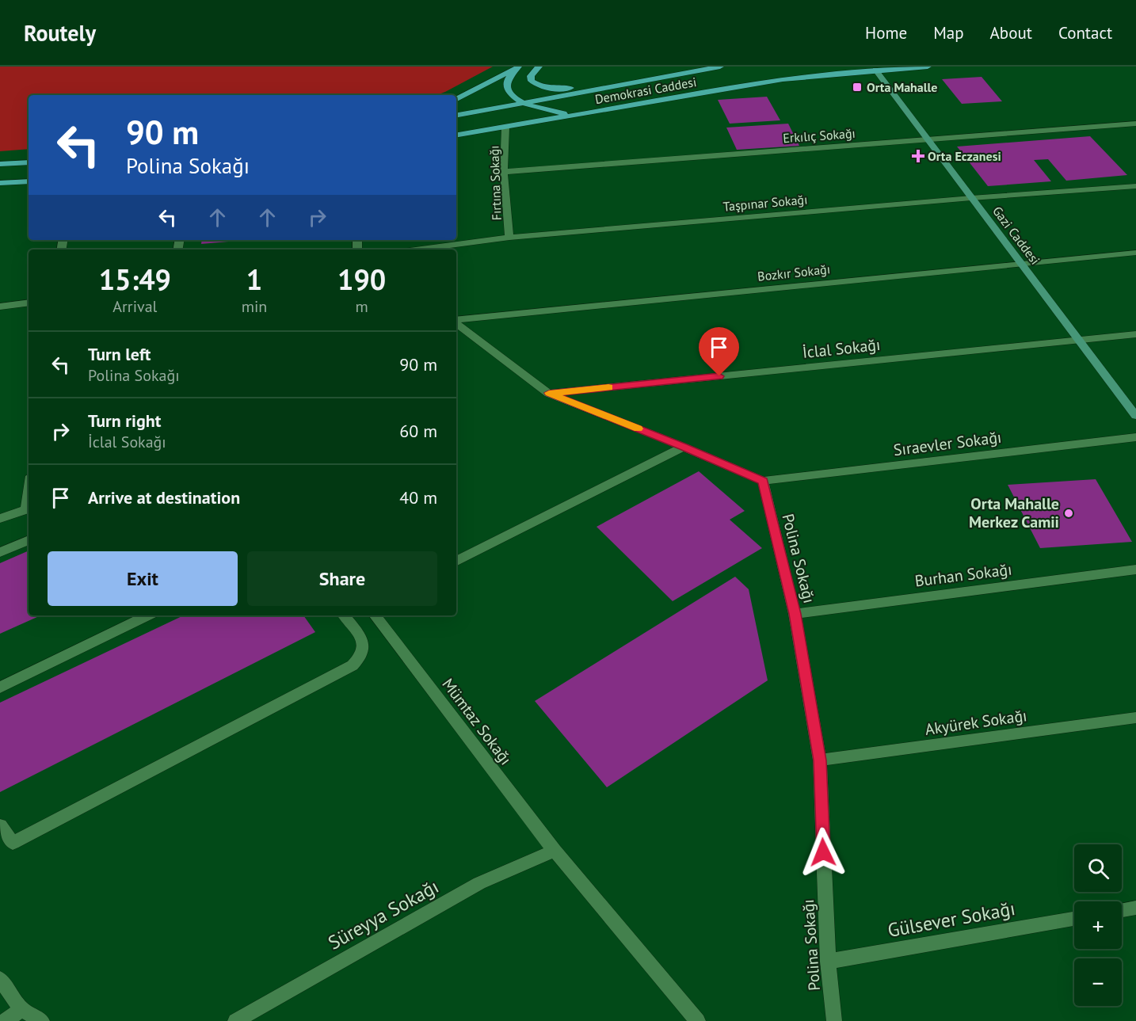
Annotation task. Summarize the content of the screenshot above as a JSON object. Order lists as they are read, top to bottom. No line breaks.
{"streets":{"main road":["Demokrasi Caddesi"],"street":["Erkılıç Sokağı","Fırtına Sokağı","Taşpınar Sokağı","Gazi Caddesi","Bozkır Sokağı","İclal Sokağı","Sıraevler Sokağı","Polina Sokağı","Burhan Sokağı","Mümtaz Sokağı","Akyürek Sokağı","Süreyya Sokağı","Gülsever Sokağı"]},"crossings":[["Demokrasi Caddesi","Fırtına Sokağı"],["Demokrasi Caddesi","Gazi Caddesi"],["Erkılıç Sokağı","Fırtına Sokağı"],["Erkılıç Sokağı","Gazi Caddesi"],["Fırtına Sokağı","Taşpınar Sokağı"],["Taşpınar Sokağı","Gazi Caddesi"],["Gazi Caddesi","Bozkır Sokağı"],["Gazi Caddesi","İclal Sokağı"],["Sıraevler Sokağı","Polina Sokağı"],["Polina Sokağı","Burhan Sokağı"],["Polina Sokağı","Akyürek Sokağı"],["Polina Sokağı","Gülsever Sokağı"],["Mümtaz Sokağı","Süreyya Sokağı"]],"places":{"transit":["Orta Mahalle"],"health":["Orta Eczanesi"],"other":["Orta Mahalle Merkez Camii"]},"page":{"header":"Routely","nav":["Home","Map","About","Contact"],"turn":["90 m","Polina Sokağı"],"eta":["15:49","Arrival","1","min","190","m"],"list":[{"name":"Turn left","note":"Polina Sokağı","value":"90 m"},{"name":"Turn right","note":"İclal Sokağı","value":"60 m"},{"name":"Arrive at destination","value":"40 m"}],"buttons":["Exit","Share"],"map_buttons":["+","−"]}}
